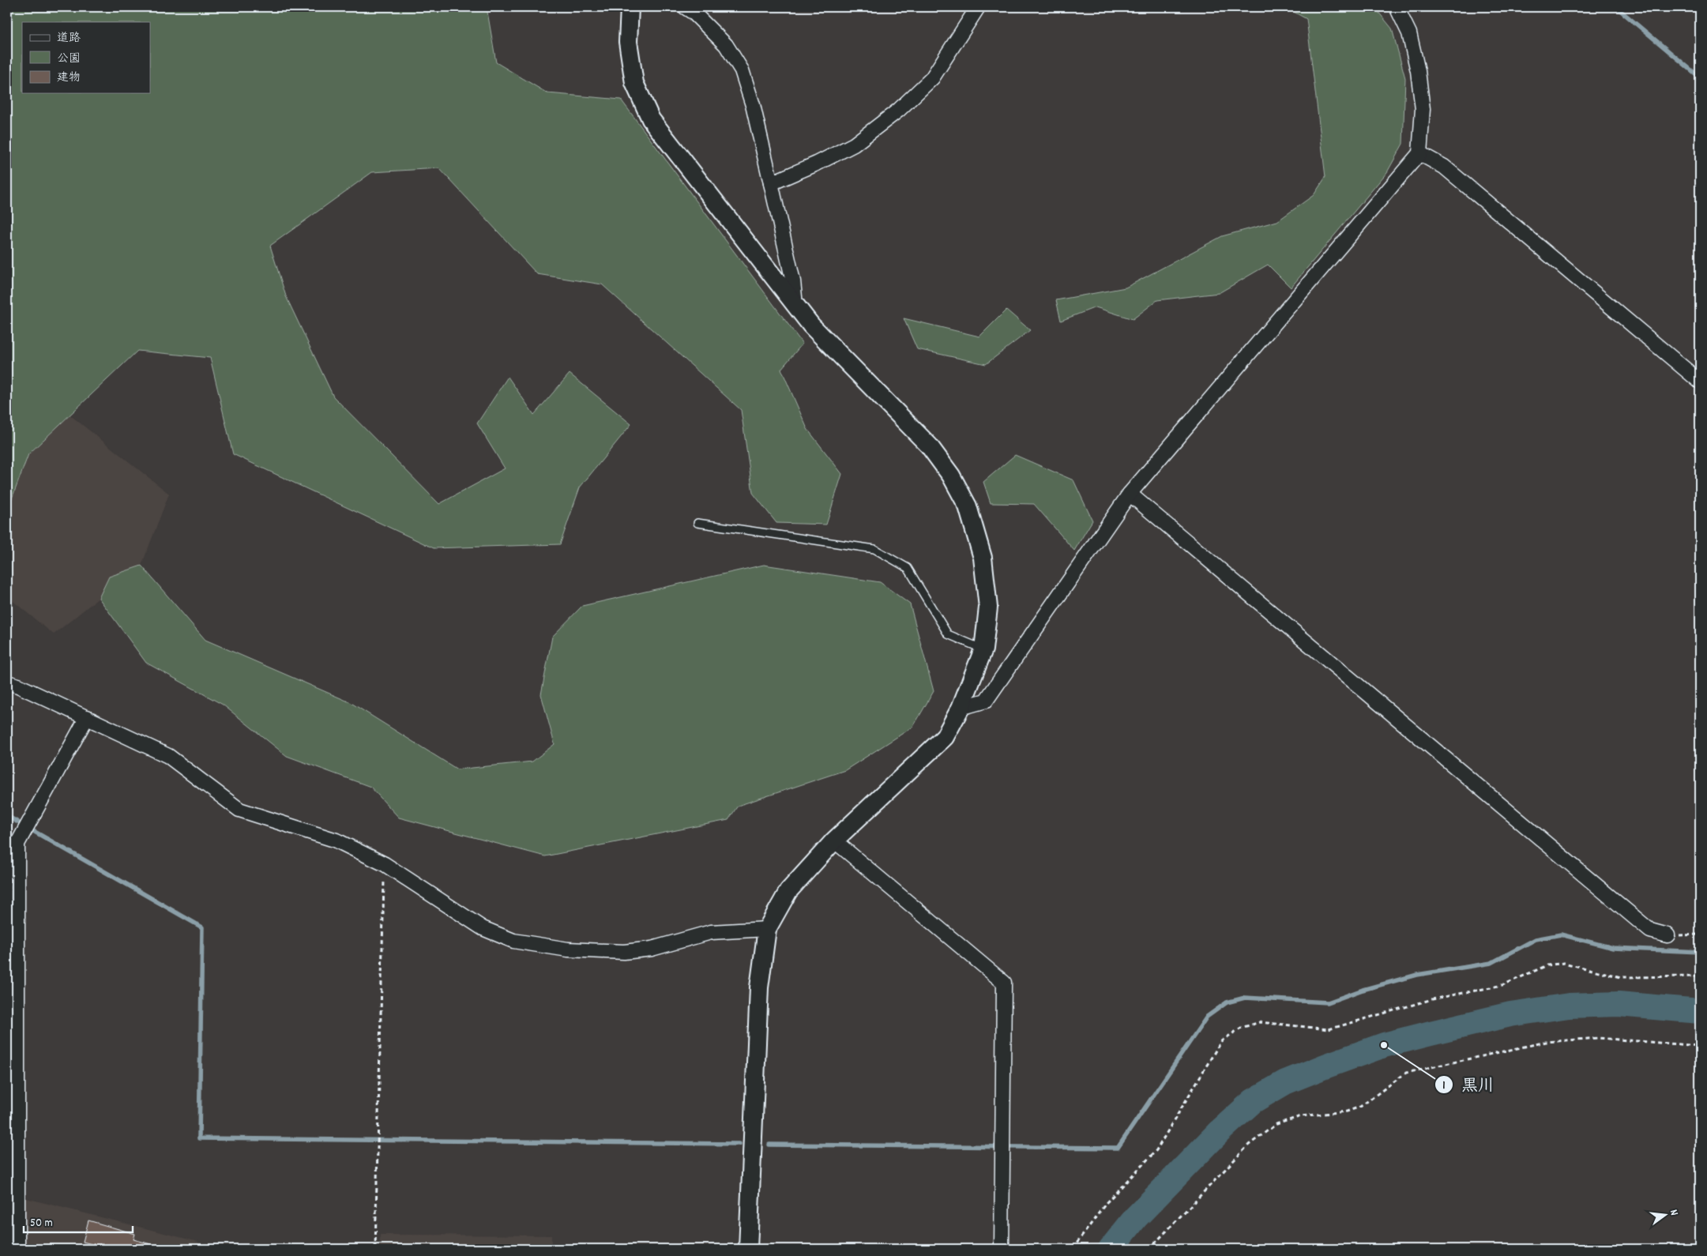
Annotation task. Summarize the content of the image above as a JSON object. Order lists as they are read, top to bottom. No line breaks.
{"places":["黒川"],"legend":["道路","公園","建物"],"scale_bar":"50 m","north":"right"}
